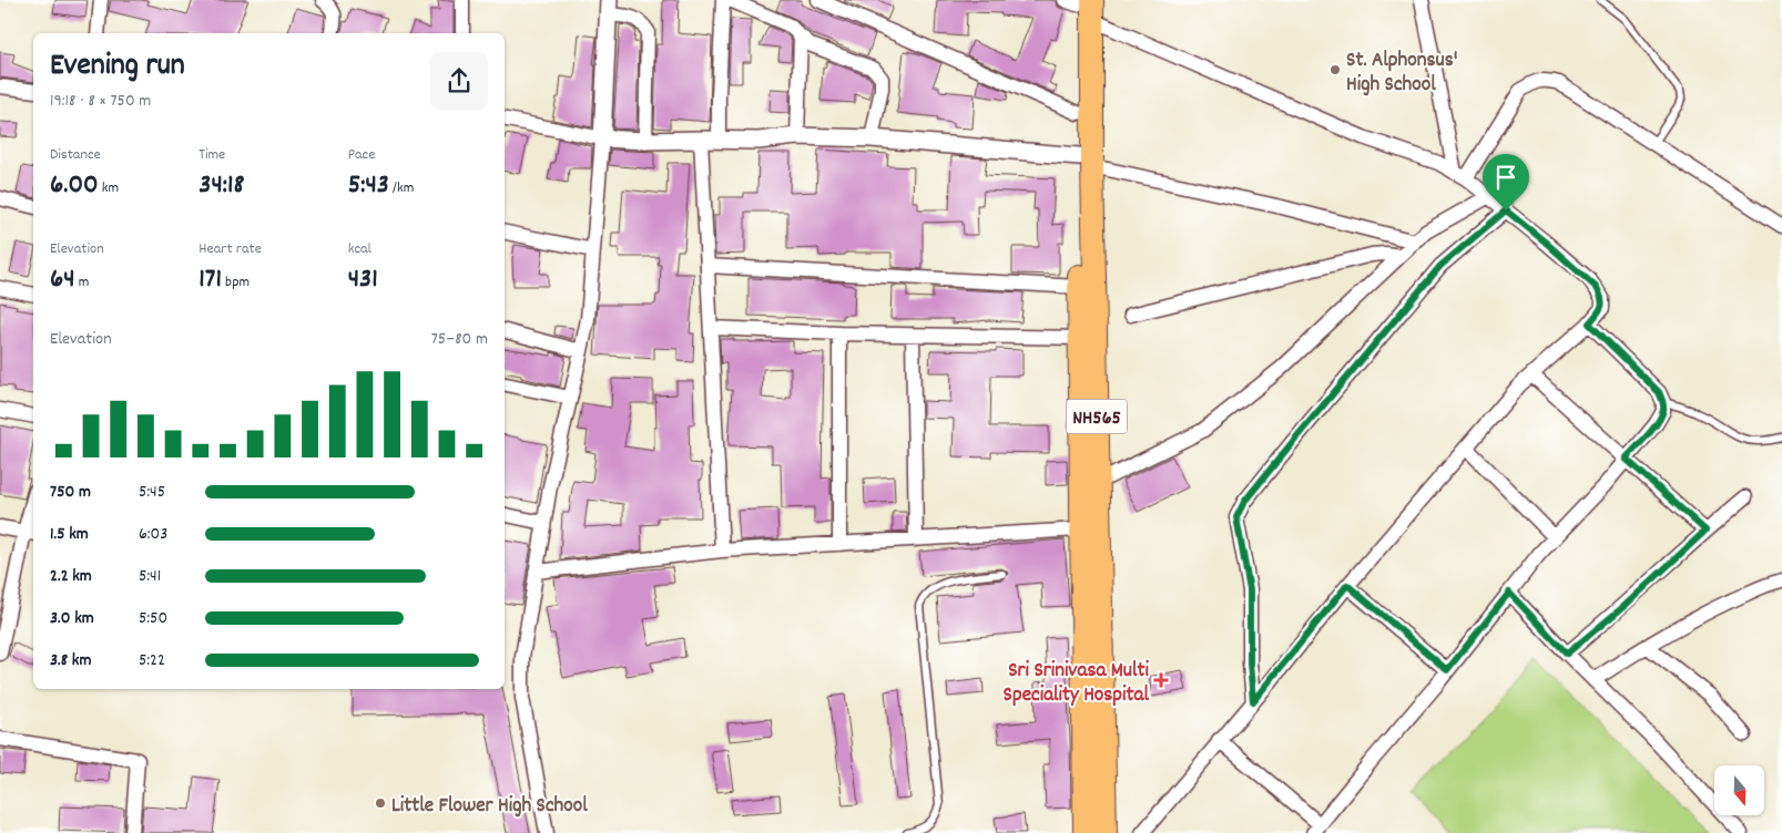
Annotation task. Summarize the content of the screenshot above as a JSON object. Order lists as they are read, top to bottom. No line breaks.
{"streets":{"highway":["NH565"]},"places":{"other":["St. Alphonsus' High School","Little Flower High School"],"health":["Sri Srinivasa Multi Speciality Hospital"]},"north":"bottom","page":{"heading":["Evening run","19:18 · 8 × 750 m"],"stats":[["Distance","6.00 km"],["Time","34:18"],["Pace","5:43 /km"],["Elevation","64 m"],["Heart rate","171 bpm"],["kcal","431"]],"chart":["Elevation","75–80 m"],"list":[{"name":"750 m","note":"5:45"},{"name":"1.5 km","note":"6:03"},{"name":"2.2 km","note":"5:41"},{"name":"3.0 km","note":"5:50"},{"name":"3.8 km","note":"5:22"}]}}
